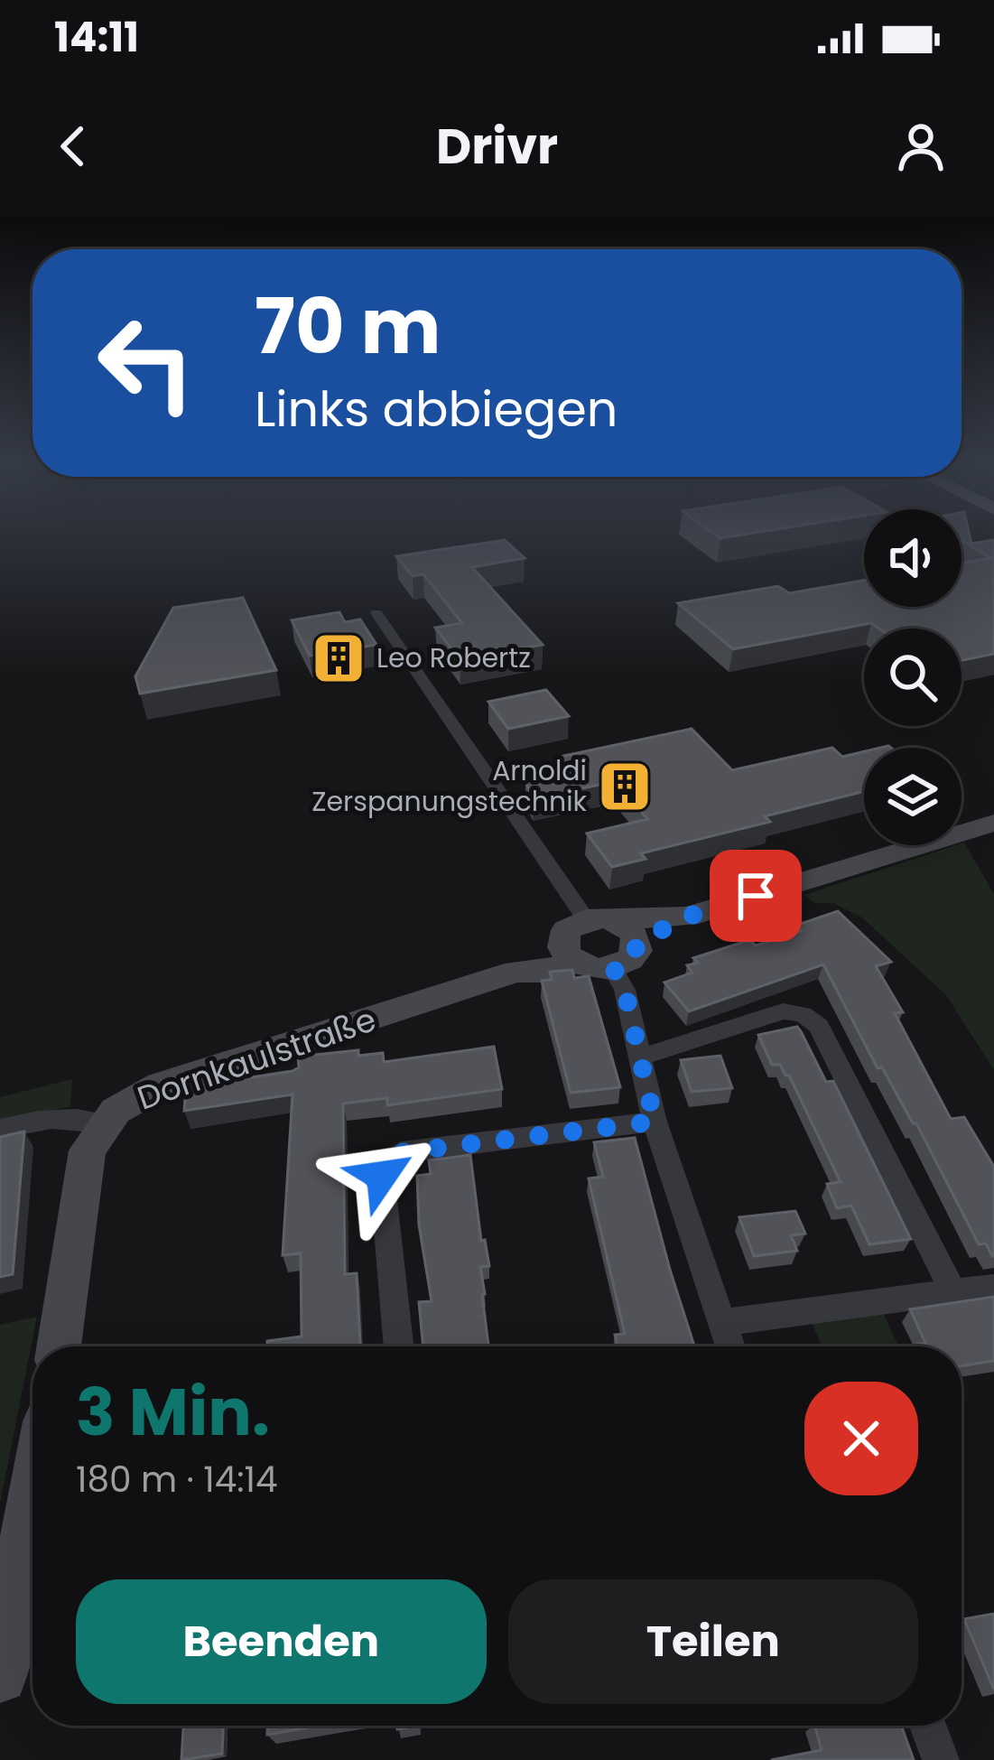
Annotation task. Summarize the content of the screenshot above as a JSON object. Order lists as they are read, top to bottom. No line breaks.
{"streets":{"street":["Dornkaulstraße"]},"places":{"building":["Leo Robertz","Arnoldi Zerspanungstechnik"]},"page":{"status":"14:11","header":"Drivr","turn":["70 m","Links abbiegen"],"heading":["3 Min.","180 m · 14:14"],"buttons":["Beenden","Teilen"]}}
